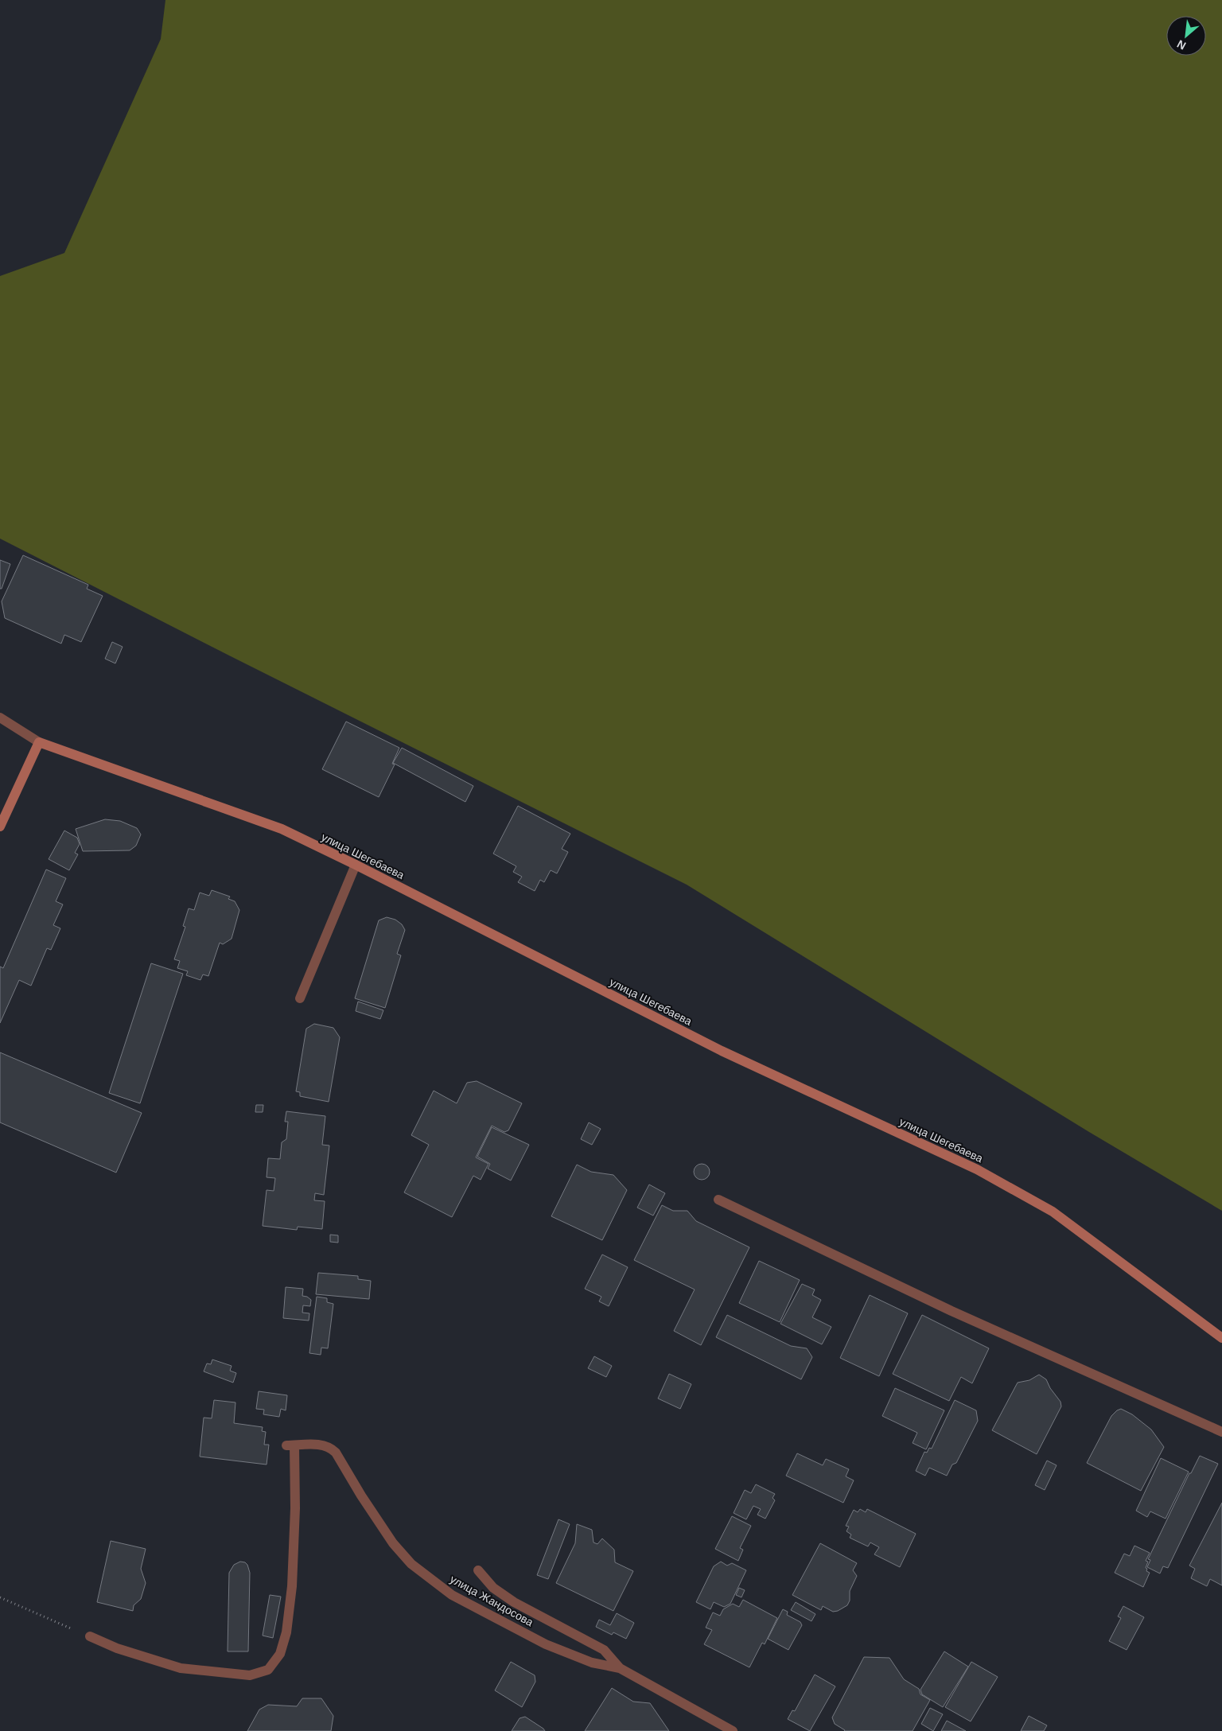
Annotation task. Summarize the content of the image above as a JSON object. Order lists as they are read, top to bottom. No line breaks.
{"streets":{"main road":["улица Шегебаева"],"street":["улица Жандосова"]},"north":"bottom left"}
